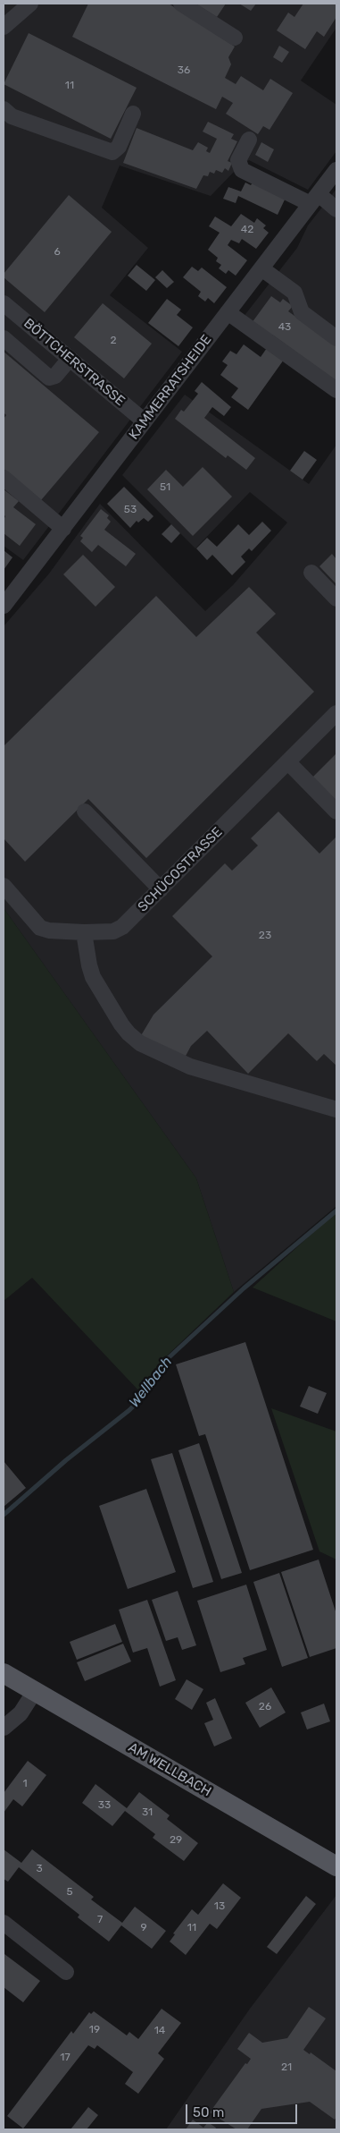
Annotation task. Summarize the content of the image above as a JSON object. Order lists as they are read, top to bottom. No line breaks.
{"streets":{"main road":["AM WELLBACH"],"street":["BÖTTCHERSTRASSE","KAMMERRATSHEIDE","SCHÜCOSTRASSE"]},"crossings":[["BÖTTCHERSTRASSE","KAMMERRATSHEIDE"]],"water":["Wellbach"],"house_numbers":["36","11","42","6","43","2","51","53","23","26","1","33","31","29","3","5","13","7","9","11","19","14","17","21"],"scale_bar":"50 m"}
